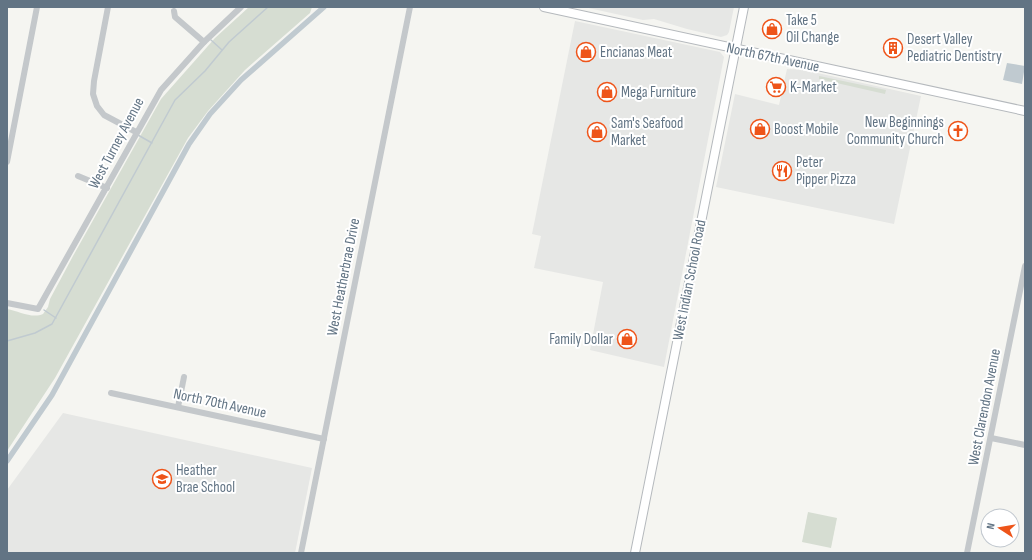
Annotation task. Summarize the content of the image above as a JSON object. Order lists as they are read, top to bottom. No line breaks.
{"streets":{"main road":["North 67th Avenue","West Indian School Road"],"street":["West Turney Avenue","West Heatherbrae Drive","North 70th Avenue","West Clarendon Avenue"]},"crossings":[["North 67th Avenue","West Indian School Road"],["West Heatherbrae Drive","North 70th Avenue"]],"places":{"shop":["Take 5 Oil Change","Encianas Meat","Mega Furniture","Boost Mobile","Sam's Seafood Market","Family Dollar"],"building":["Desert Valley Pediatric Dentistry"],"supermarket":["K-Market"],"church":["New Beginnings Community Church"],"restaurant":["Peter Pipper Pizza"],"school or university":["Heather Brae School"]},"north":"left"}
